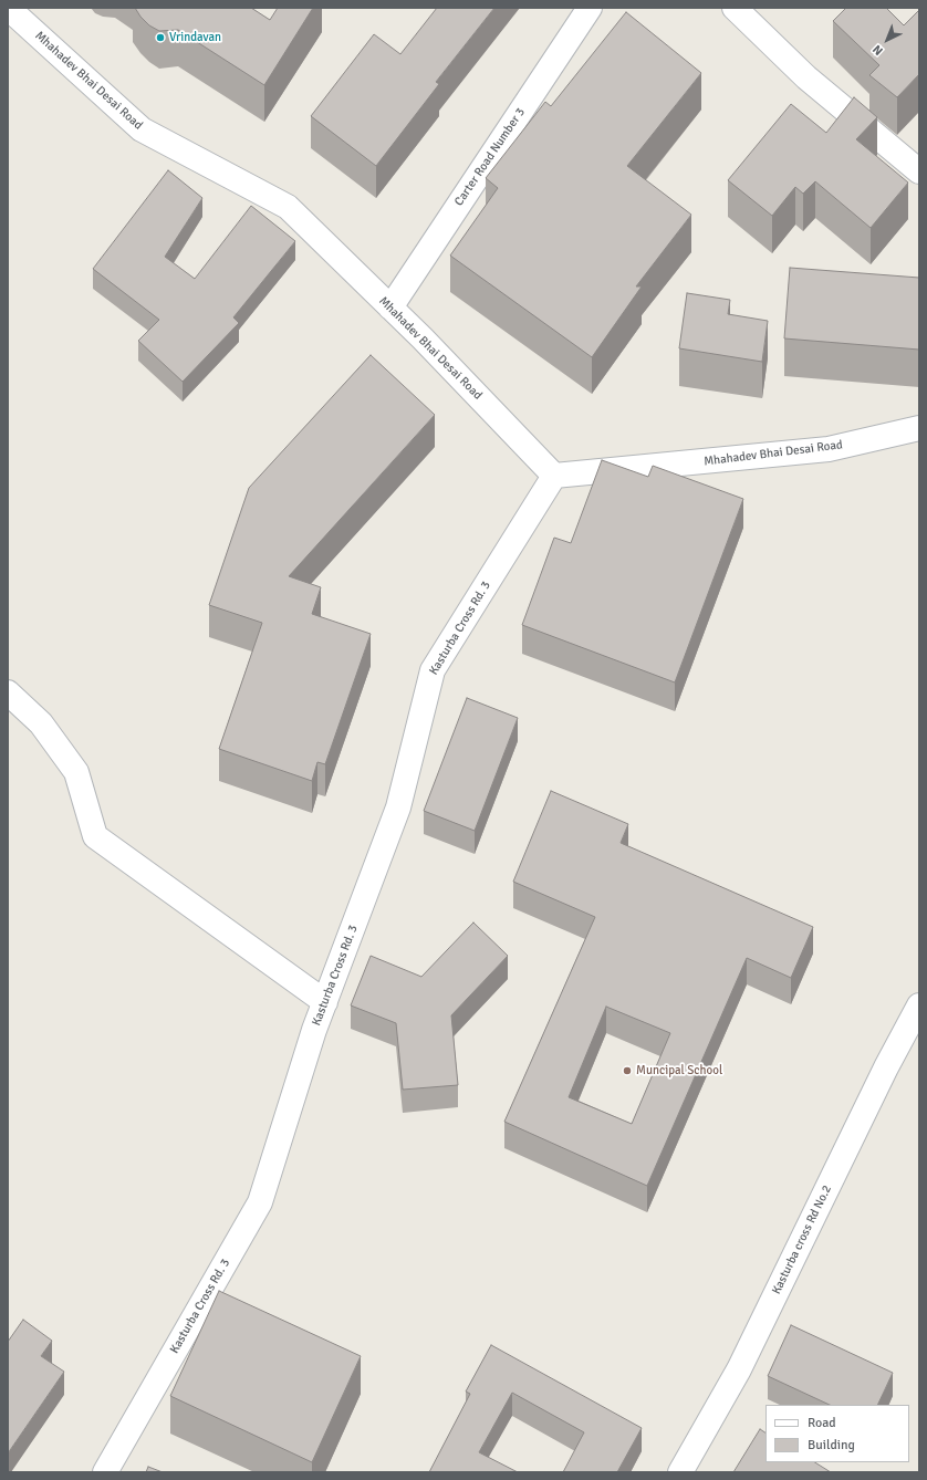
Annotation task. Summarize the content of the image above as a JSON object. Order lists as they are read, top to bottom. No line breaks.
{"streets":{"street":["Mhahadev Bhai Desai Road","Carter Road Number 3","Kasturba Cross Rd. 3","Kasturba cross Rd No.2"]},"crossings":[["Mhahadev Bhai Desai Road","Carter Road Number 3"],["Mhahadev Bhai Desai Road","Kasturba Cross Rd. 3"]],"places":["Vrindavan","Muncipal School"],"legend":["Road","Building"],"north":"bottom left"}
